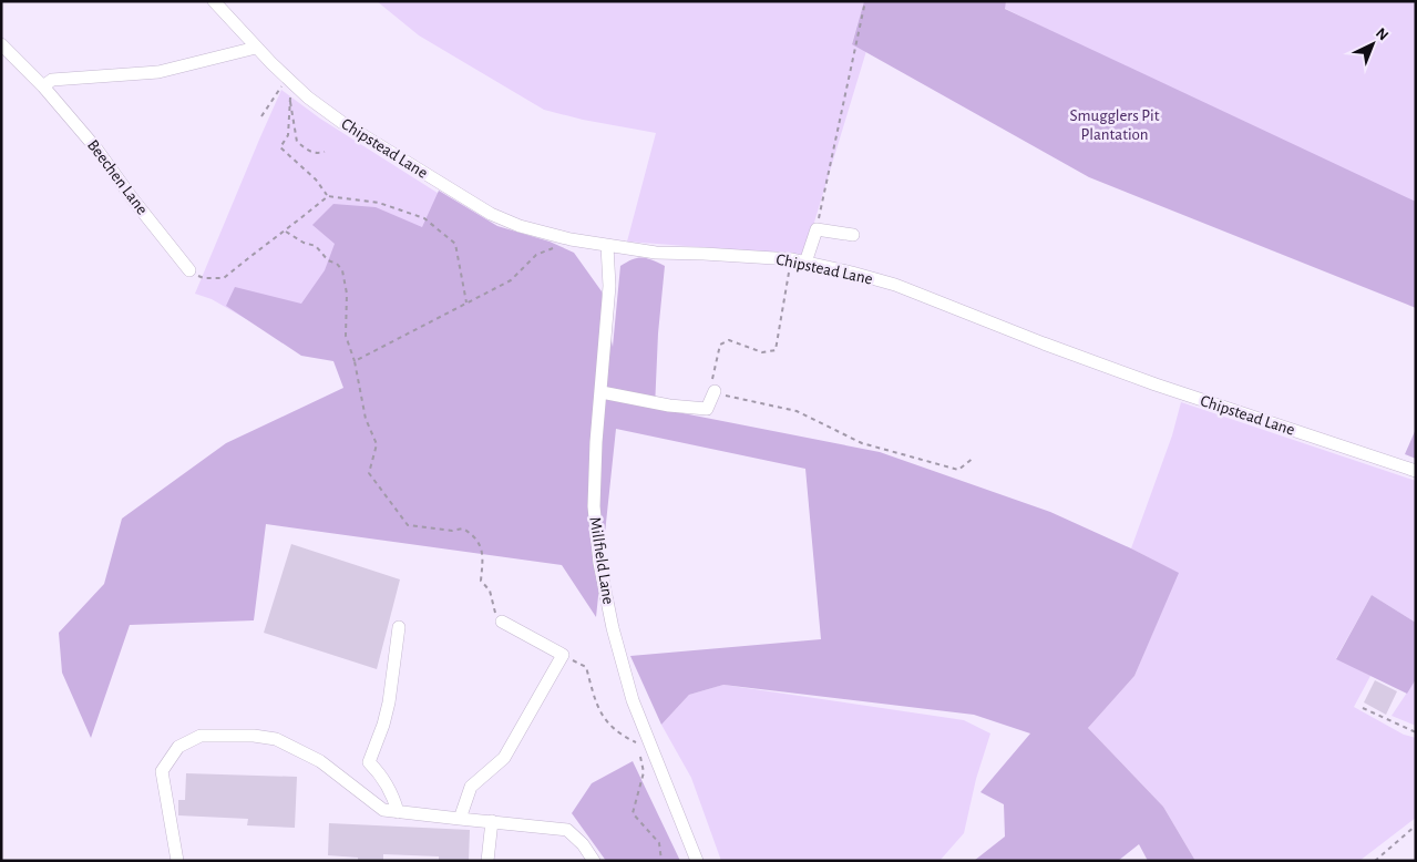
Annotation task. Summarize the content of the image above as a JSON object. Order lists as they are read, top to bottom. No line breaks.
{"streets":{"street":["Chipstead Lane","Beechen Lane","Millfield Lane"]},"crossings":[["Chipstead Lane","Millfield Lane"]],"parks":["Smugglers Pit Plantation"],"north":"top right"}
